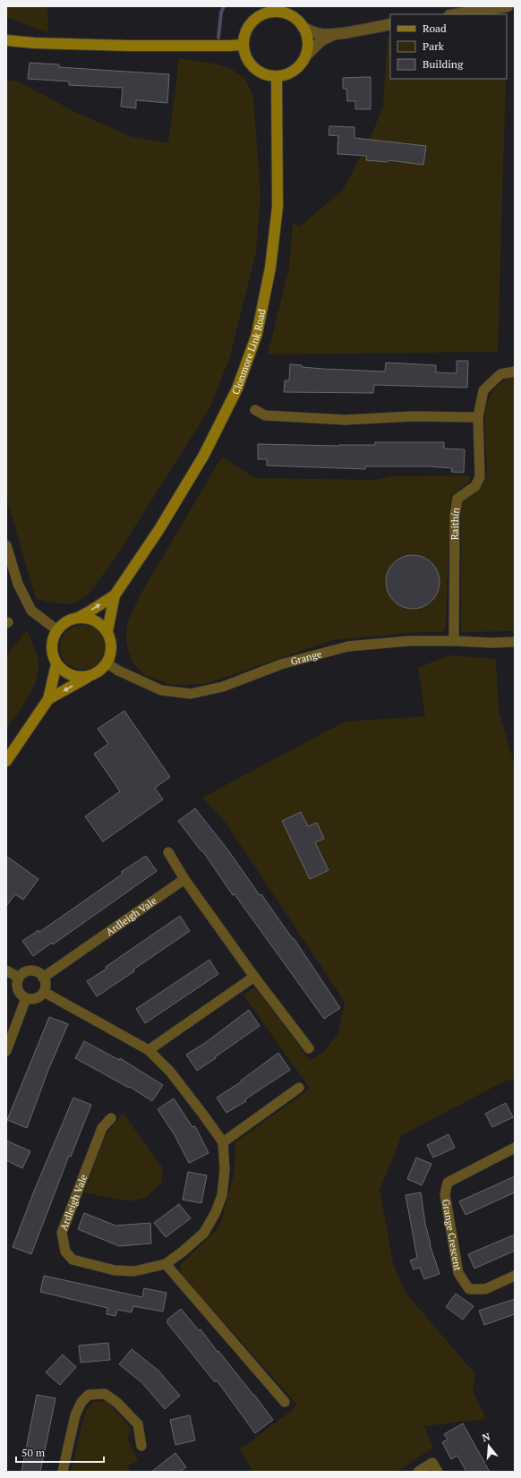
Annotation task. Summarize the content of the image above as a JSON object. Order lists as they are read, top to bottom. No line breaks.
{"streets":{"main road":["Clonmore Link Road"],"street":["Raithín","Grange","Ardleigh Vale","Grange Crescent"]},"crossings":[["Clonmore Link Road","Grange"],["Raithín","Grange"]],"legend":["Road","Park","Building"],"scale_bar":"50 m","north":"top"}
